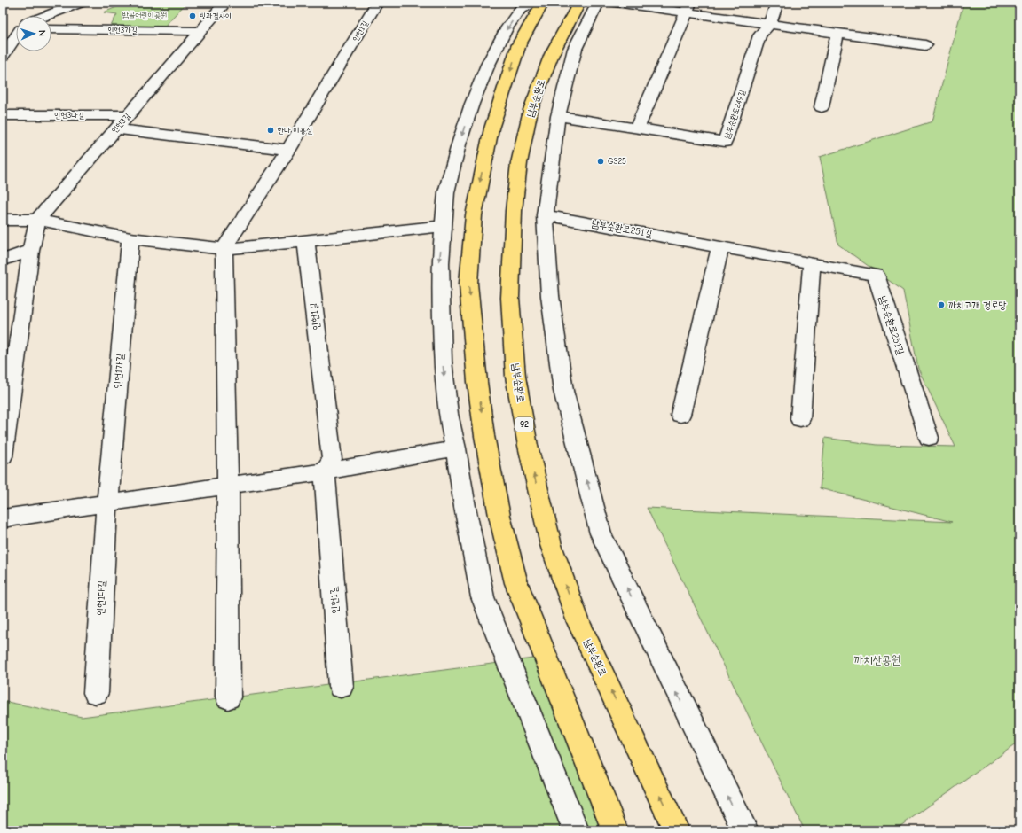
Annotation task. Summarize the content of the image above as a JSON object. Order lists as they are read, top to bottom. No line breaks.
{"streets":{"main road":["남부순환로","92"],"street":["인헌3가길","인헌1길","남부순환로249길","인헌3나길","인헌3길","남부순환로251길","인헌1가길","인헌1다길"]},"crossings":[["인헌3가길","인헌3길"],["인헌3나길","인헌3길"],["인헌1가길","인헌1다길"]],"parks":["밤골어린이공원","까치산공원"],"places":["빗과결사이","한나 미용실","GS25","까치고개 경로당"],"north":"right"}
